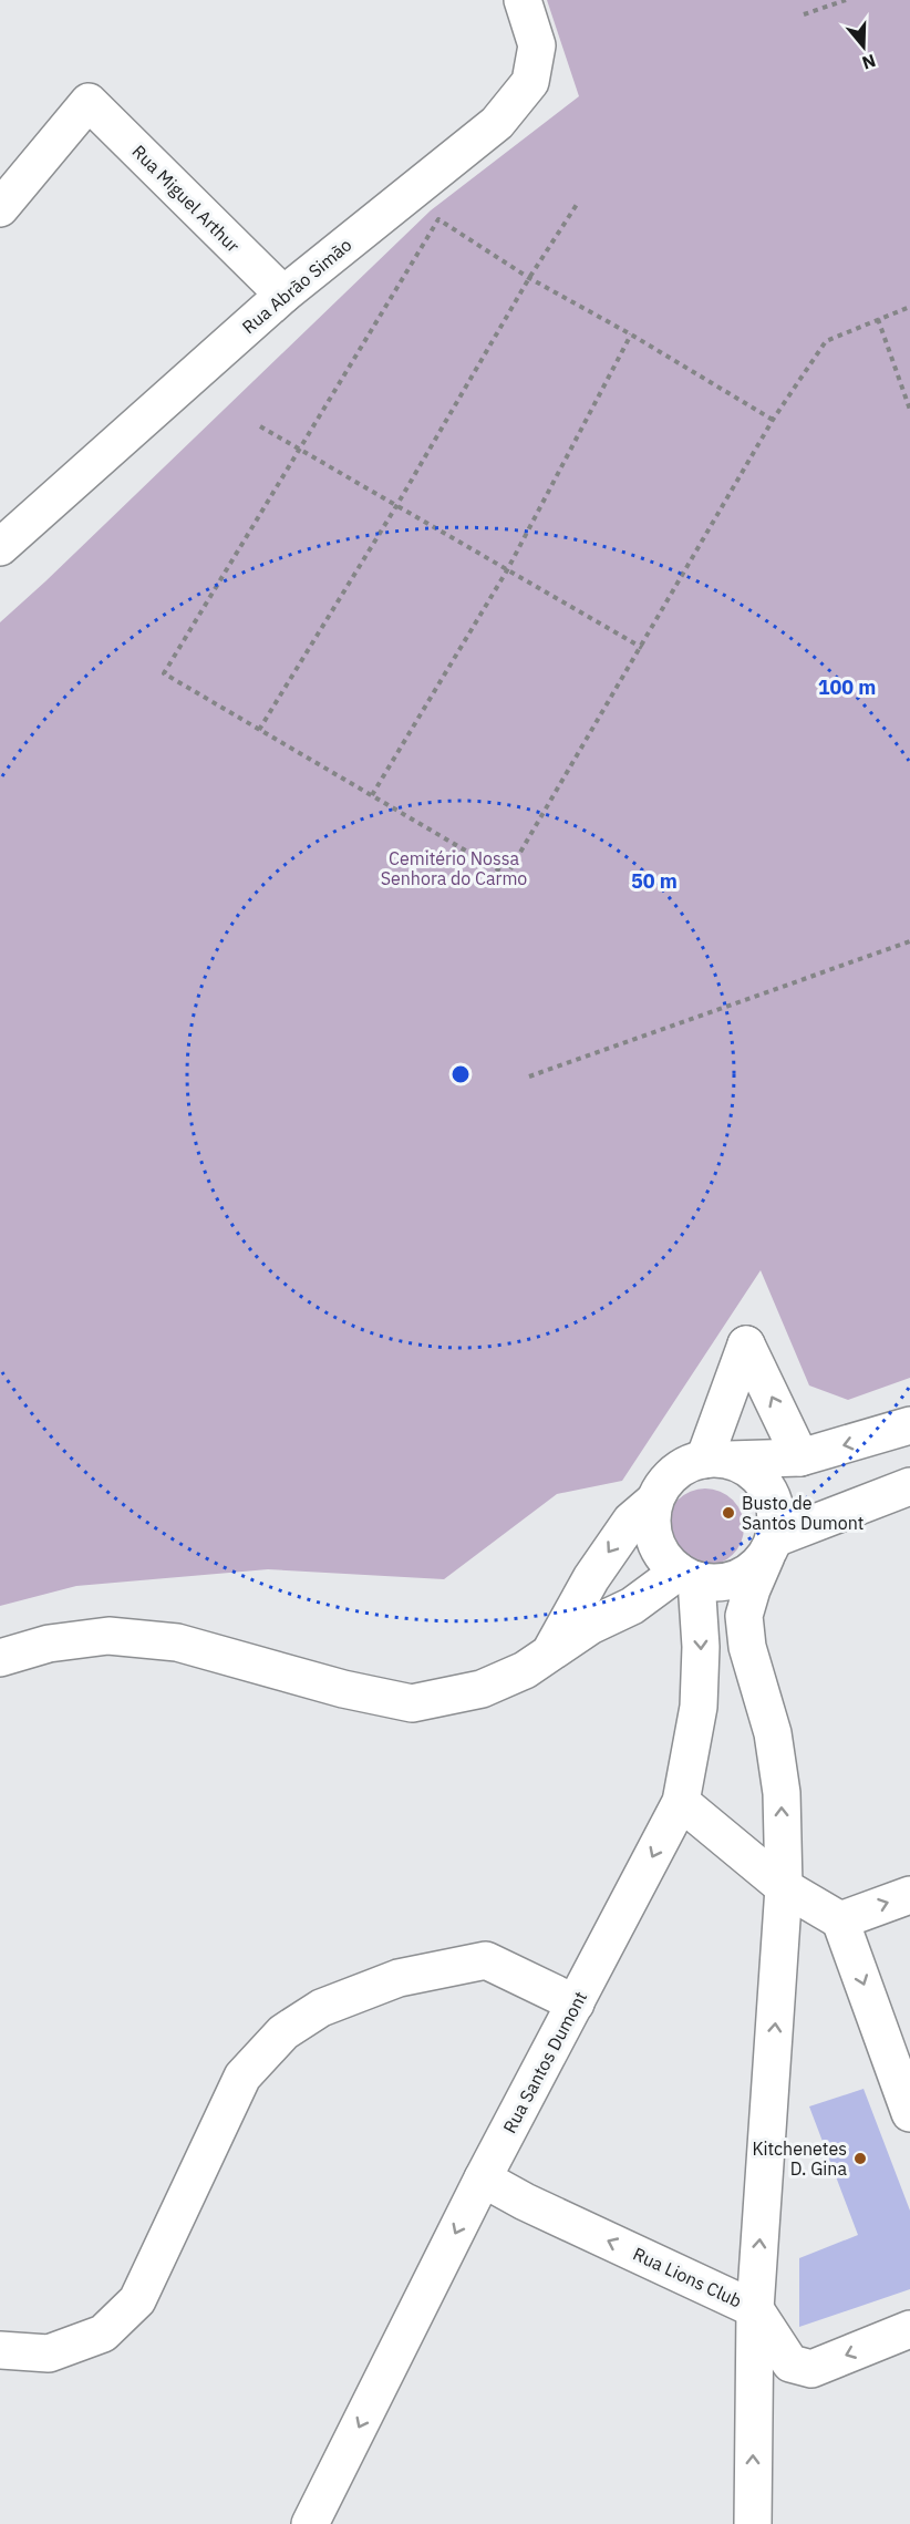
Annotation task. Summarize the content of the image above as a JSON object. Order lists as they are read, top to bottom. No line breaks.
{"streets":{"street":["Rua Miguel Arthur","Rua Abrão Simão","Rua Santos Dumont","Rua Lions Club"]},"crossings":[["Rua Miguel Arthur","Rua Abrão Simão"],["Rua Santos Dumont","Rua Lions Club"]],"one_way":["Rua Lions Club"],"parks":["Cemitério Nossa Senhora do Carmo"],"places":["Busto de Santos Dumont","Kitchenetes D. Gina"],"north":"bottom","rings":["100 m","50 m"]}
